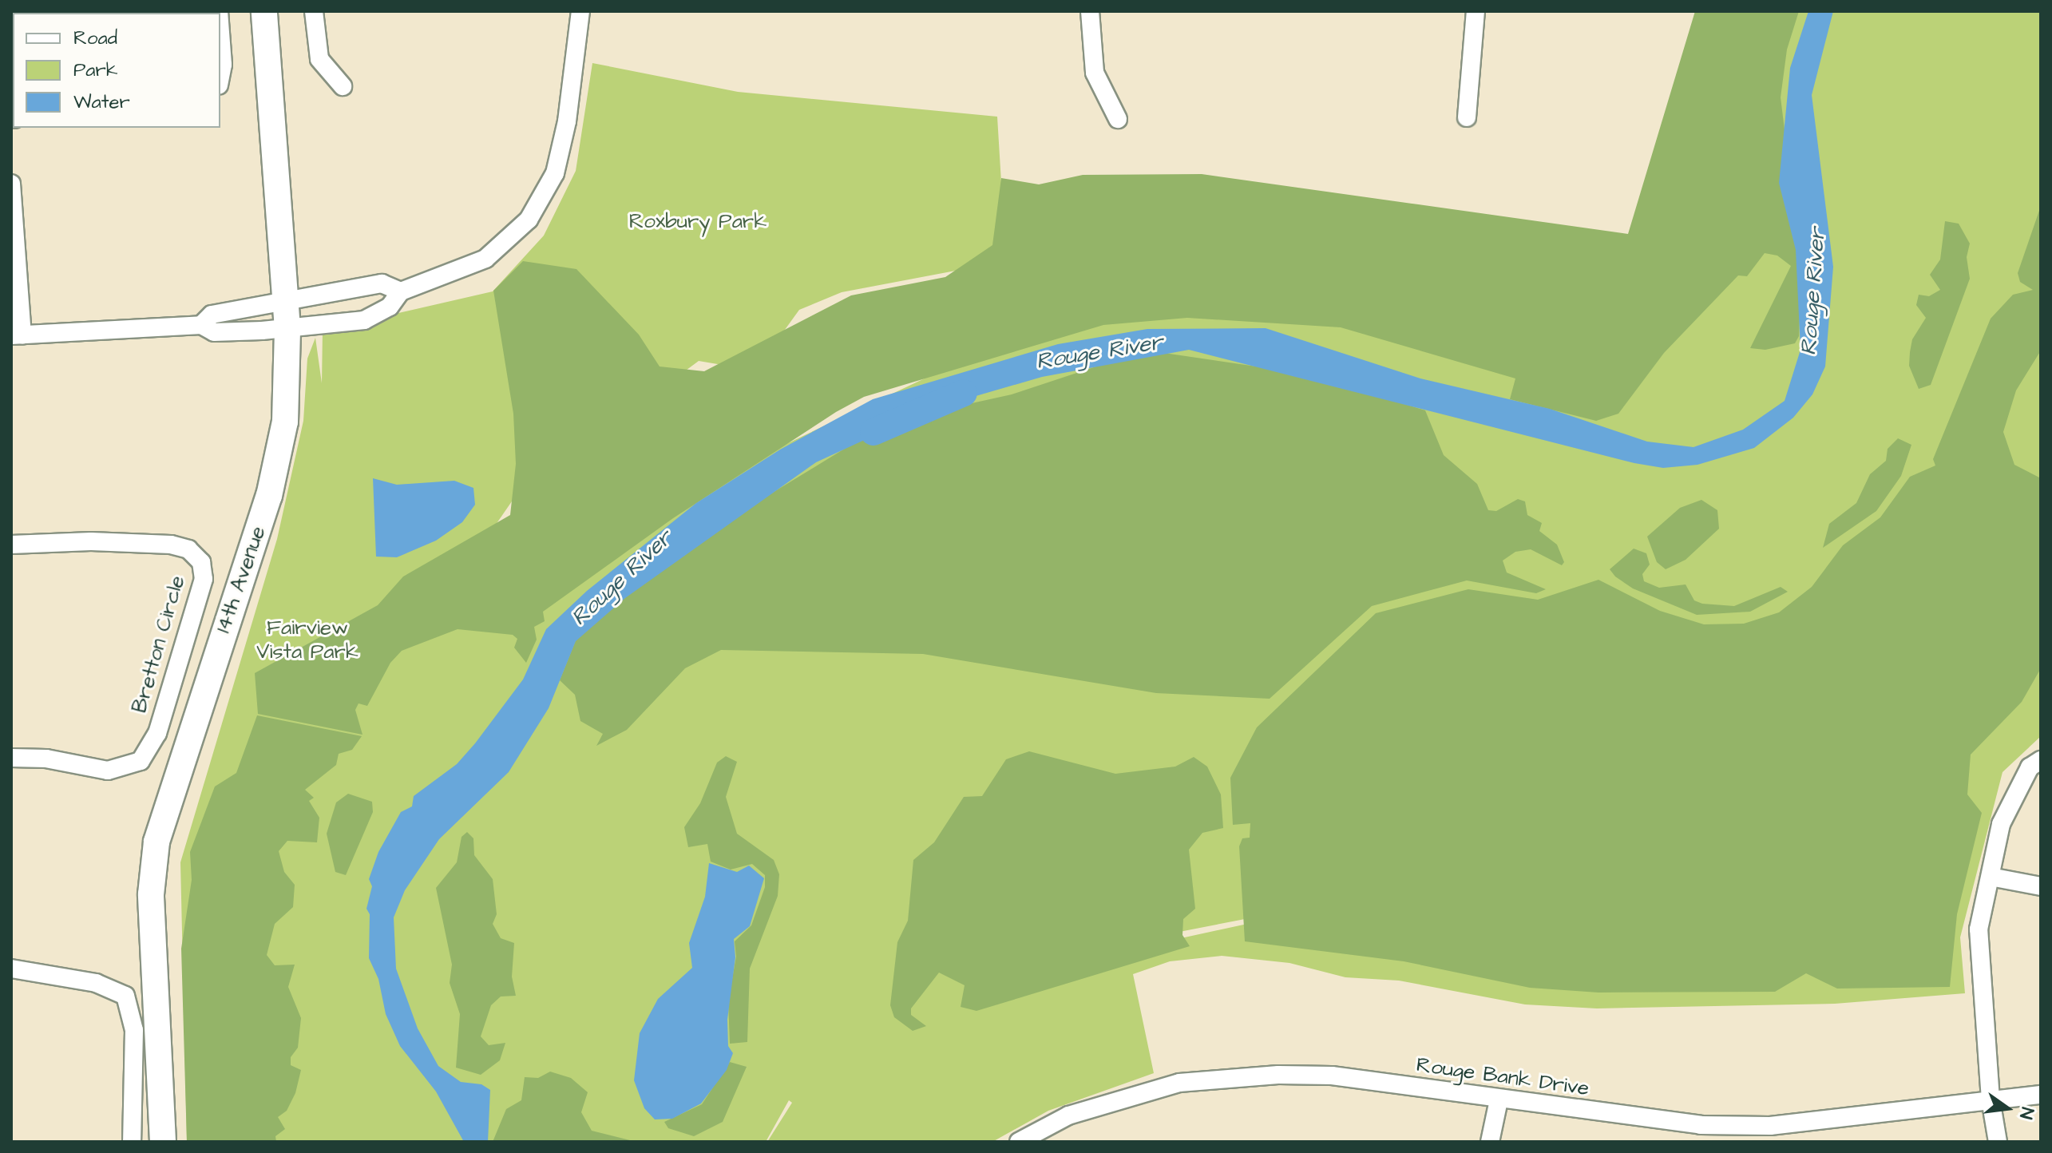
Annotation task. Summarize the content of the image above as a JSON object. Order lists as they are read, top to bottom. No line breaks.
{"streets":{"main road":["14th Avenue"],"street":["Bretton Circle","Rouge Bank Drive"]},"water":["Rouge River"],"parks":["Roxbury Park","Fairview Vista Park"],"legend":["Road","Park","Water"],"north":"right"}
